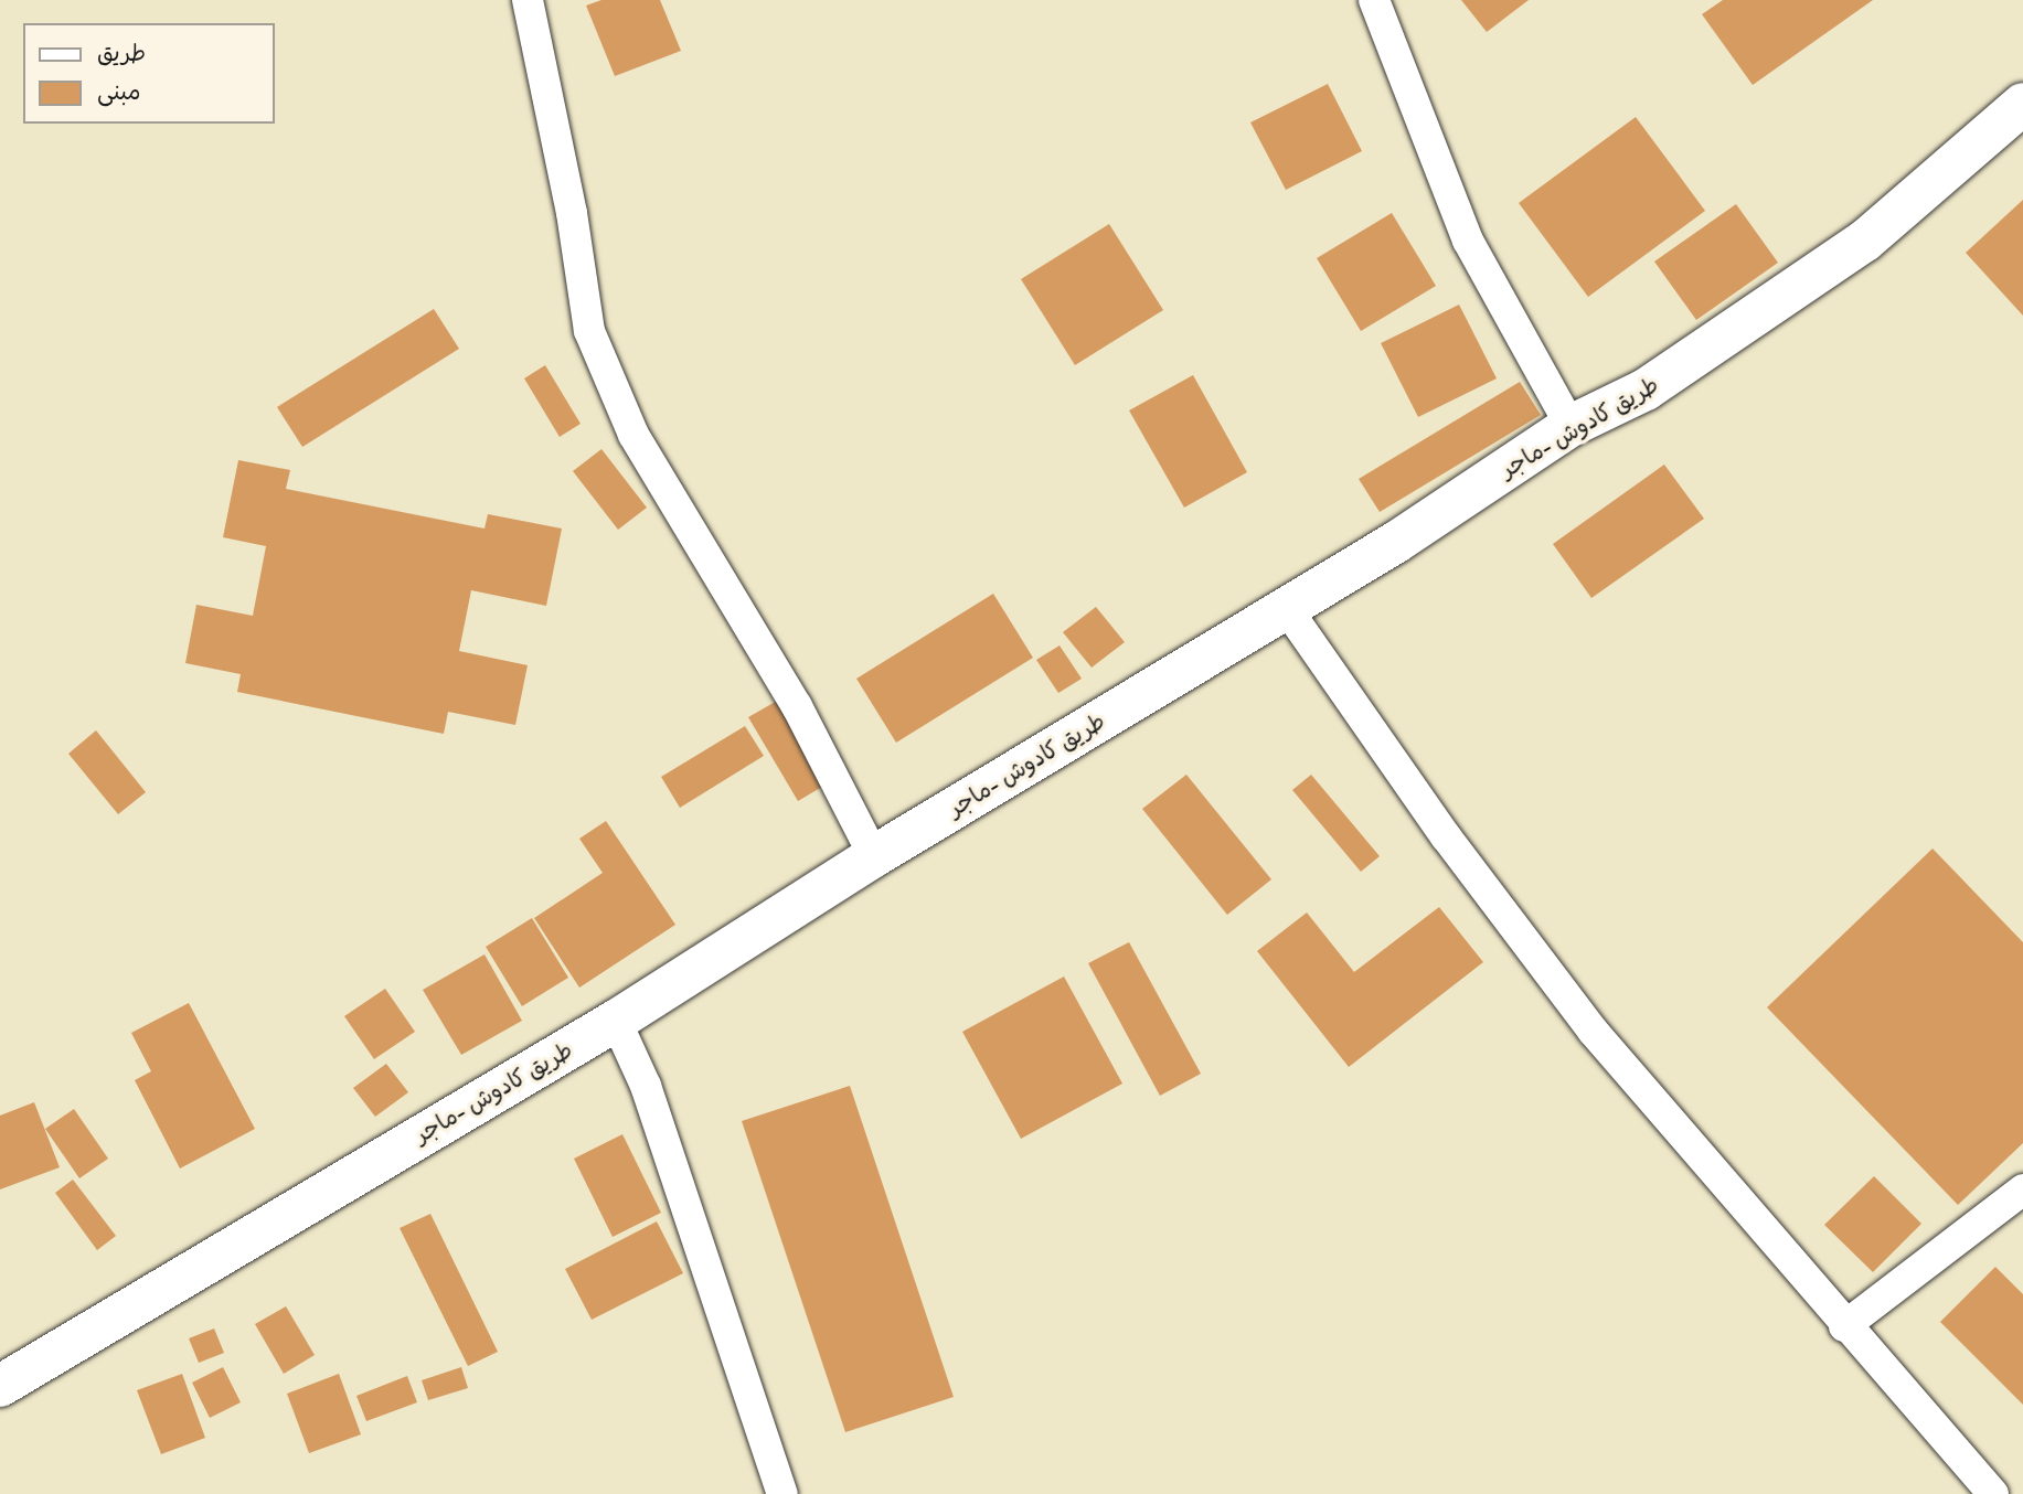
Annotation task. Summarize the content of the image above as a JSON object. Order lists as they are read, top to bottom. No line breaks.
{"streets":{"highway":["طريق كادوش -ماجر"]},"legend":["طريق","مبنى"]}
